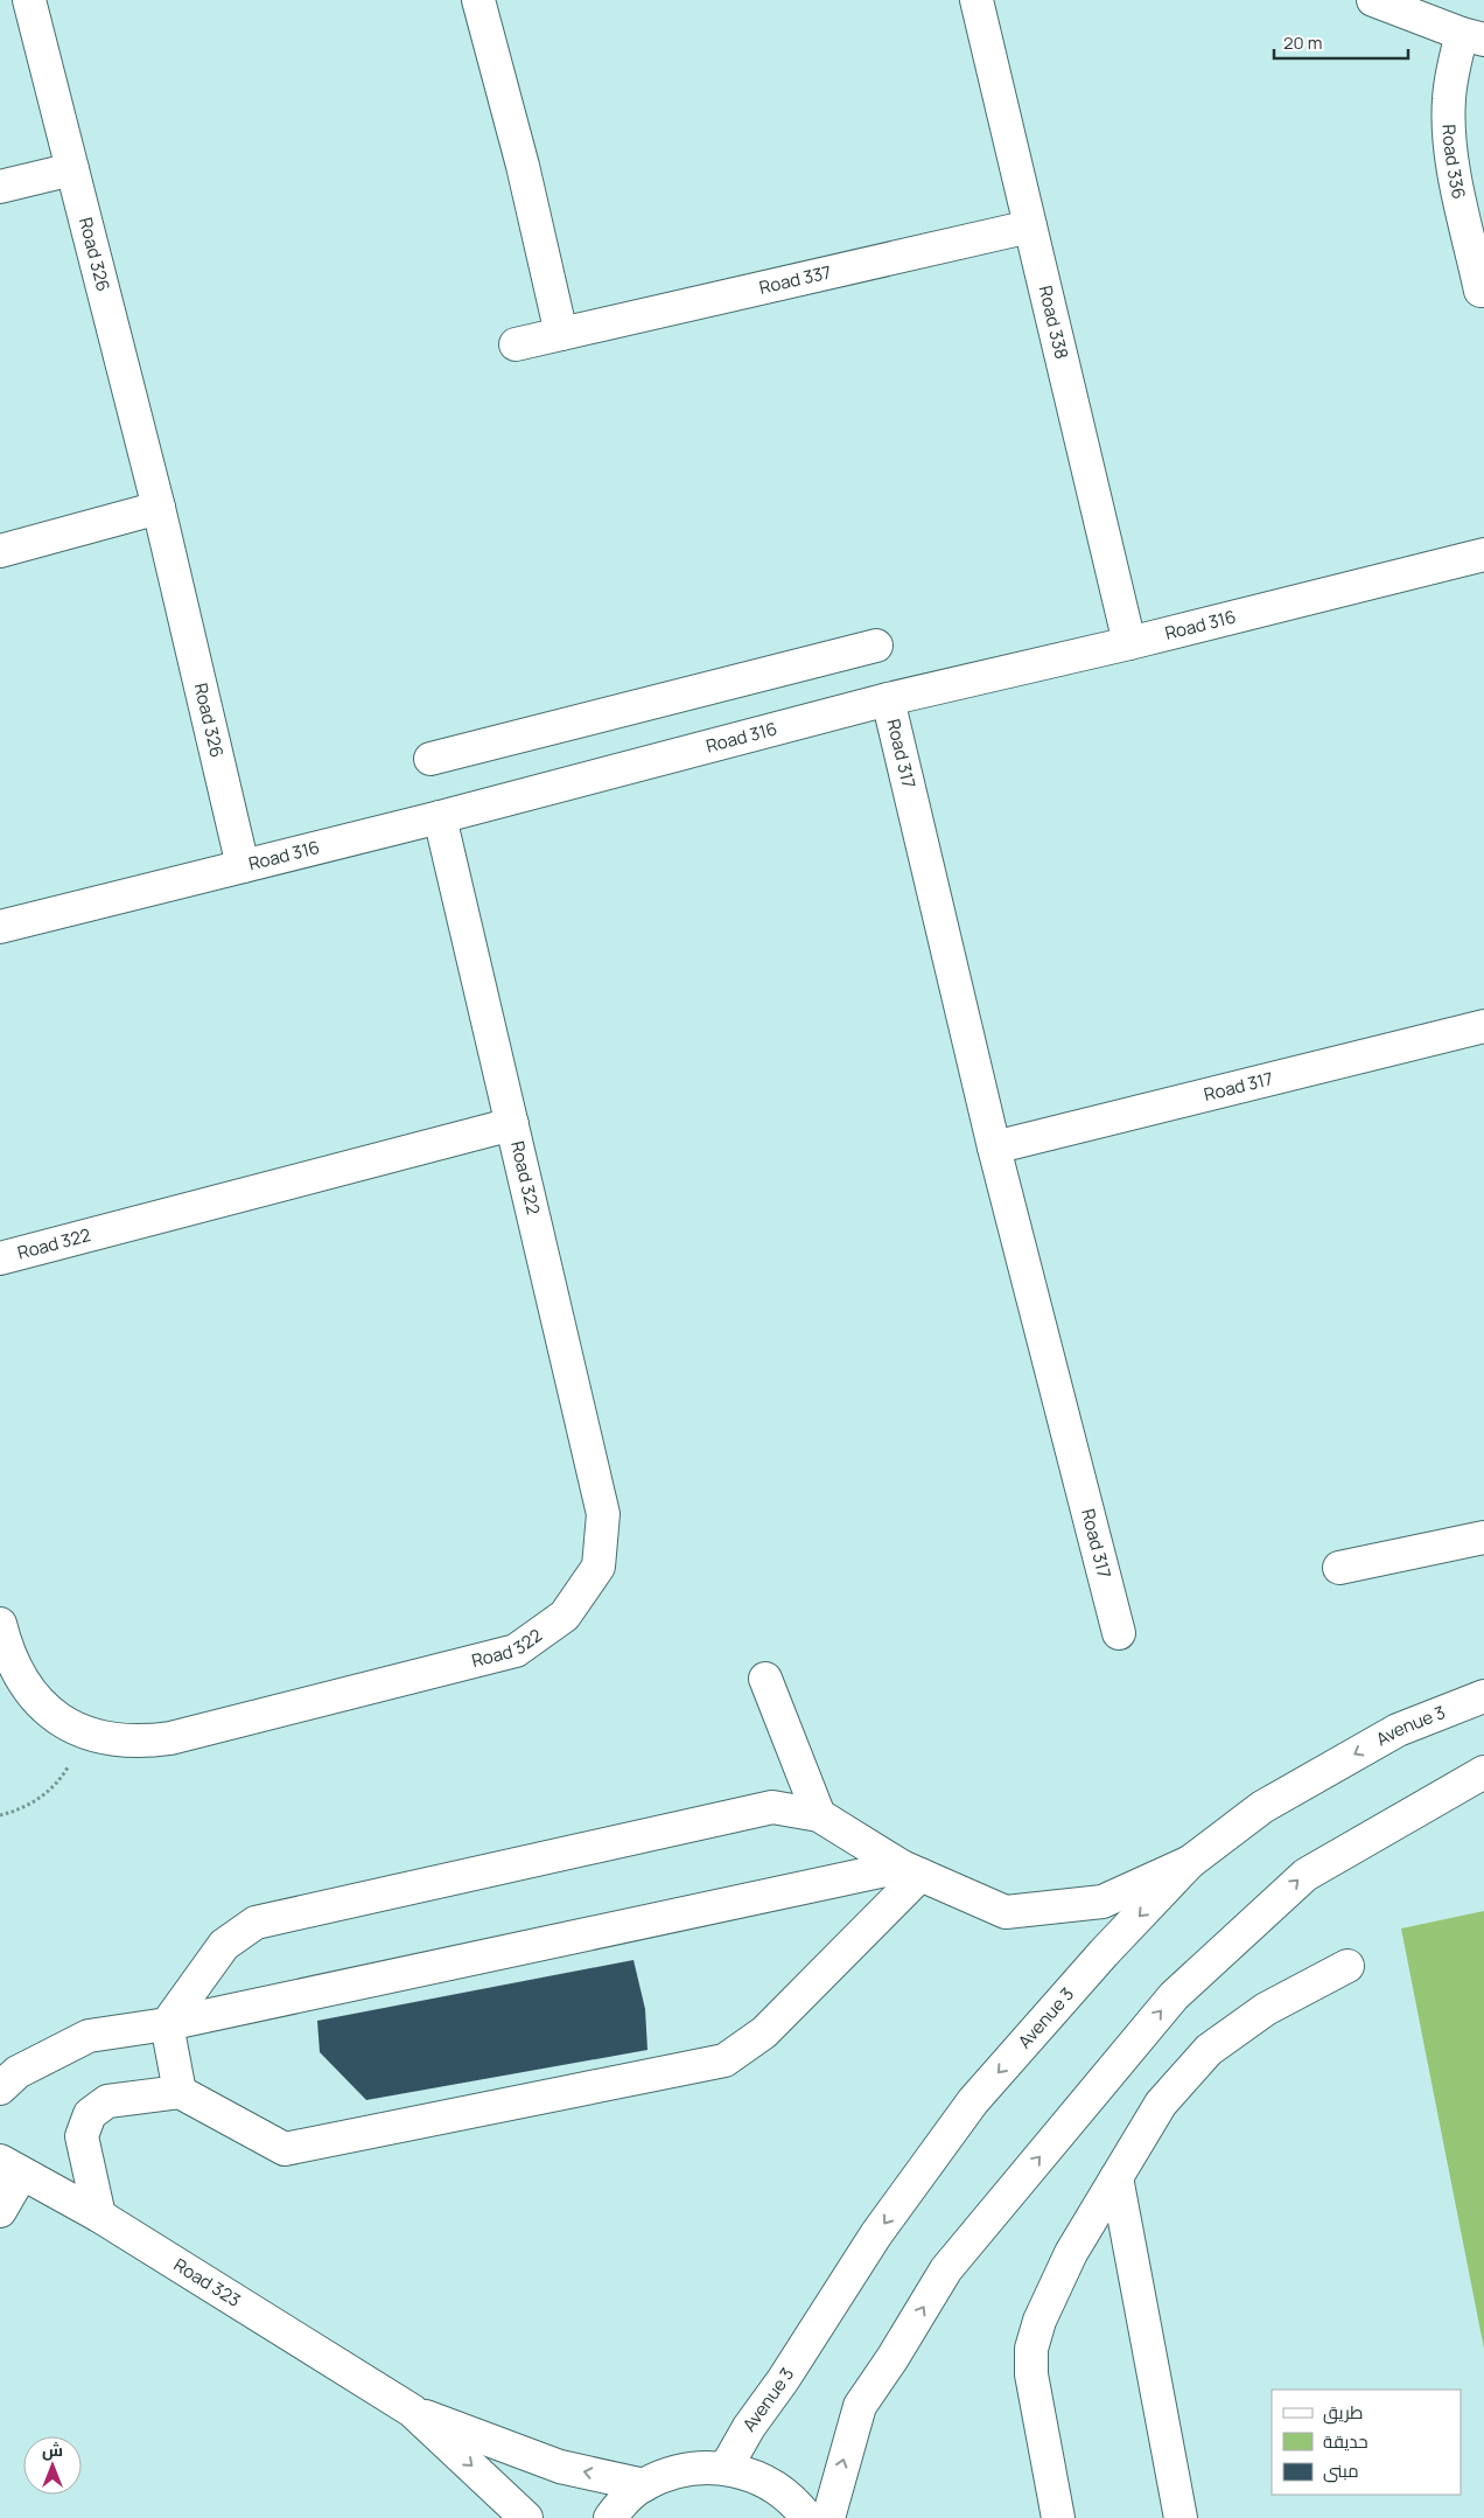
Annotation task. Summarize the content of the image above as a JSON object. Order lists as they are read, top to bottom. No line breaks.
{"streets":{"street":["Road 336","Road 326","Road 337","Road 338","Road 316","Road 317","Road 322","Avenue 3","Road 323"]},"crossings":[["Road 326","Road 316"],["Road 337","Road 338"],["Road 338","Road 316"],["Road 316","Road 317"],["Road 316","Road 322"]],"legend":["طريق","حديقة","مبنى"],"scale_bar":"20 m","north":"top"}
